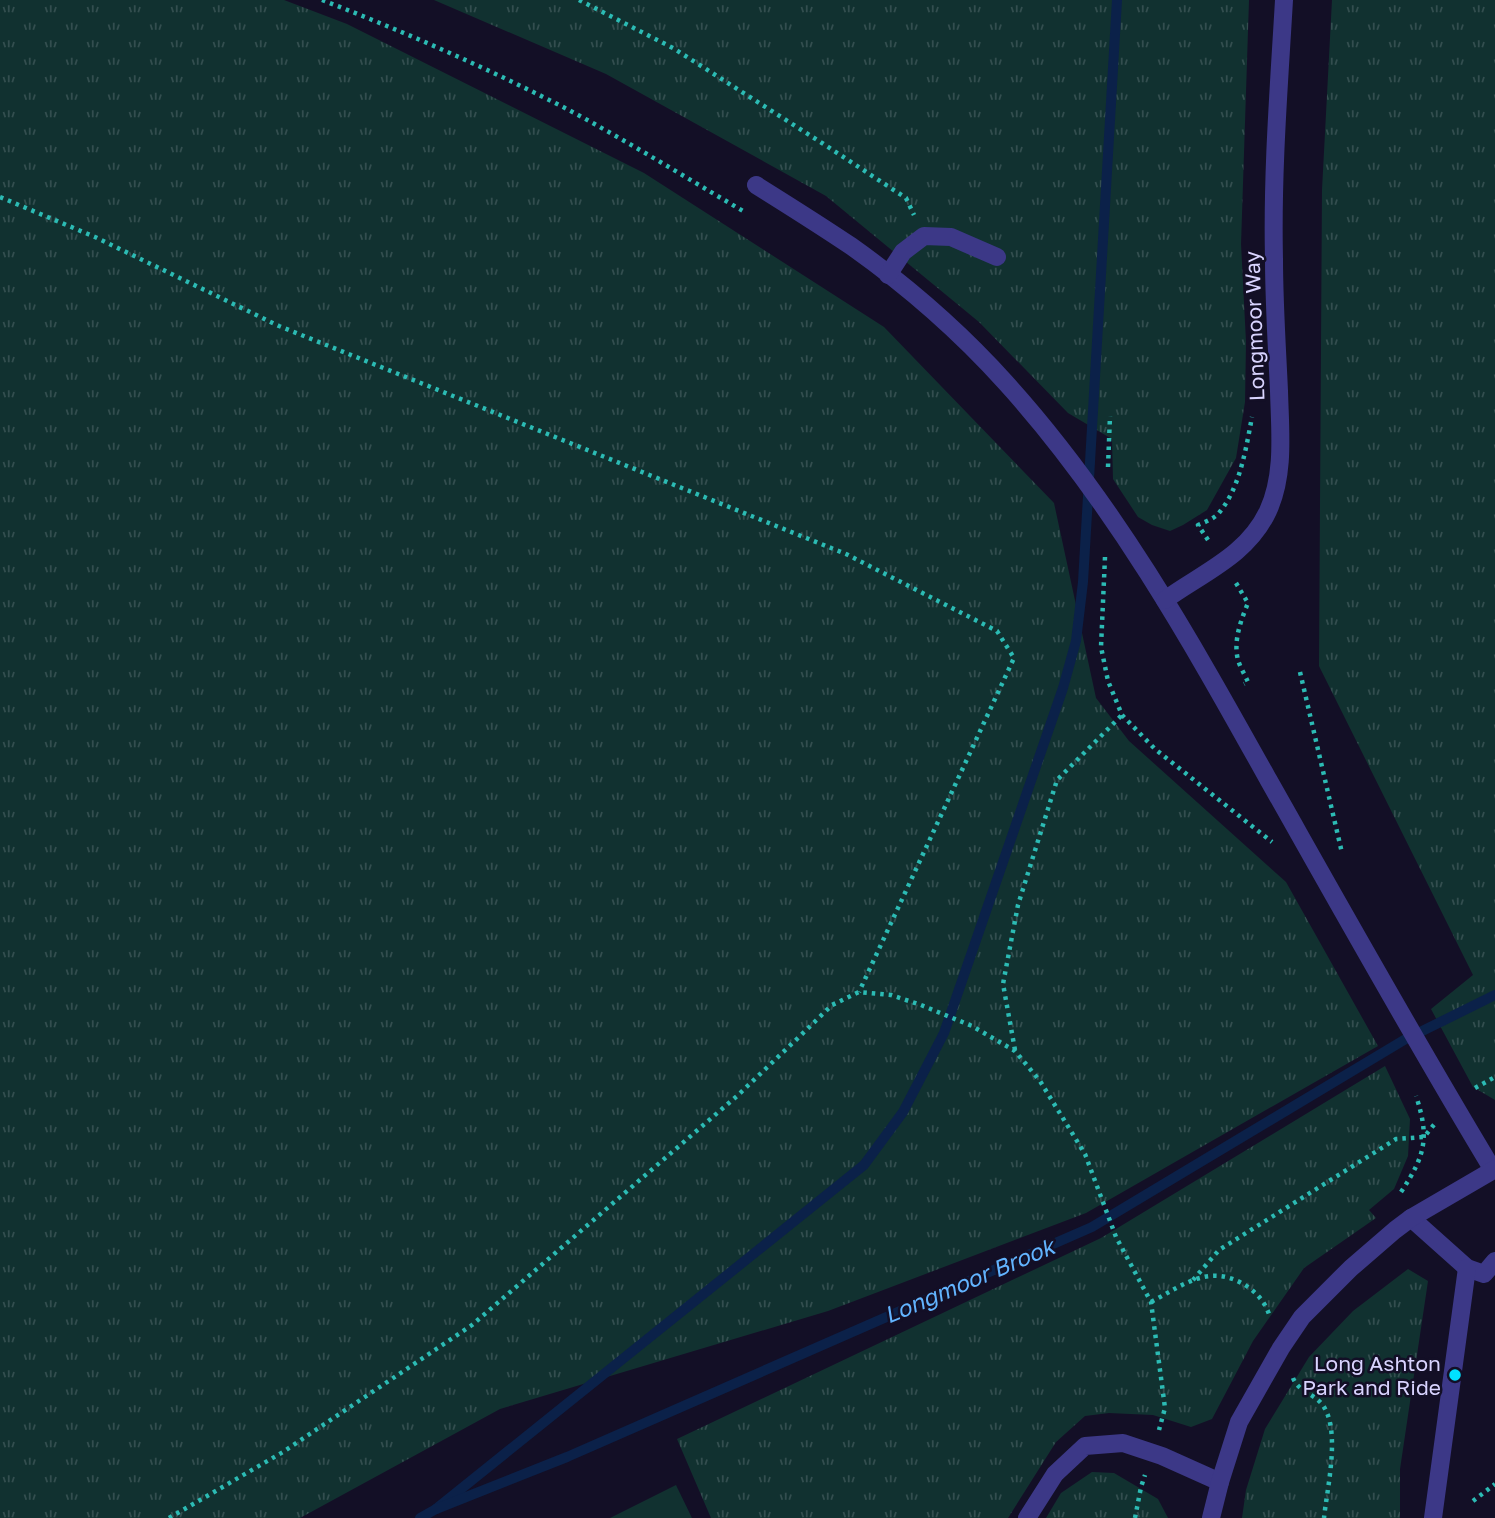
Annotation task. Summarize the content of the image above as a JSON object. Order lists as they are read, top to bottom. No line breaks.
{"streets":{"street":["Longmoor Way"]},"water":["Longmoor Brook"],"places":["Long Ashton Park and Ride"]}
